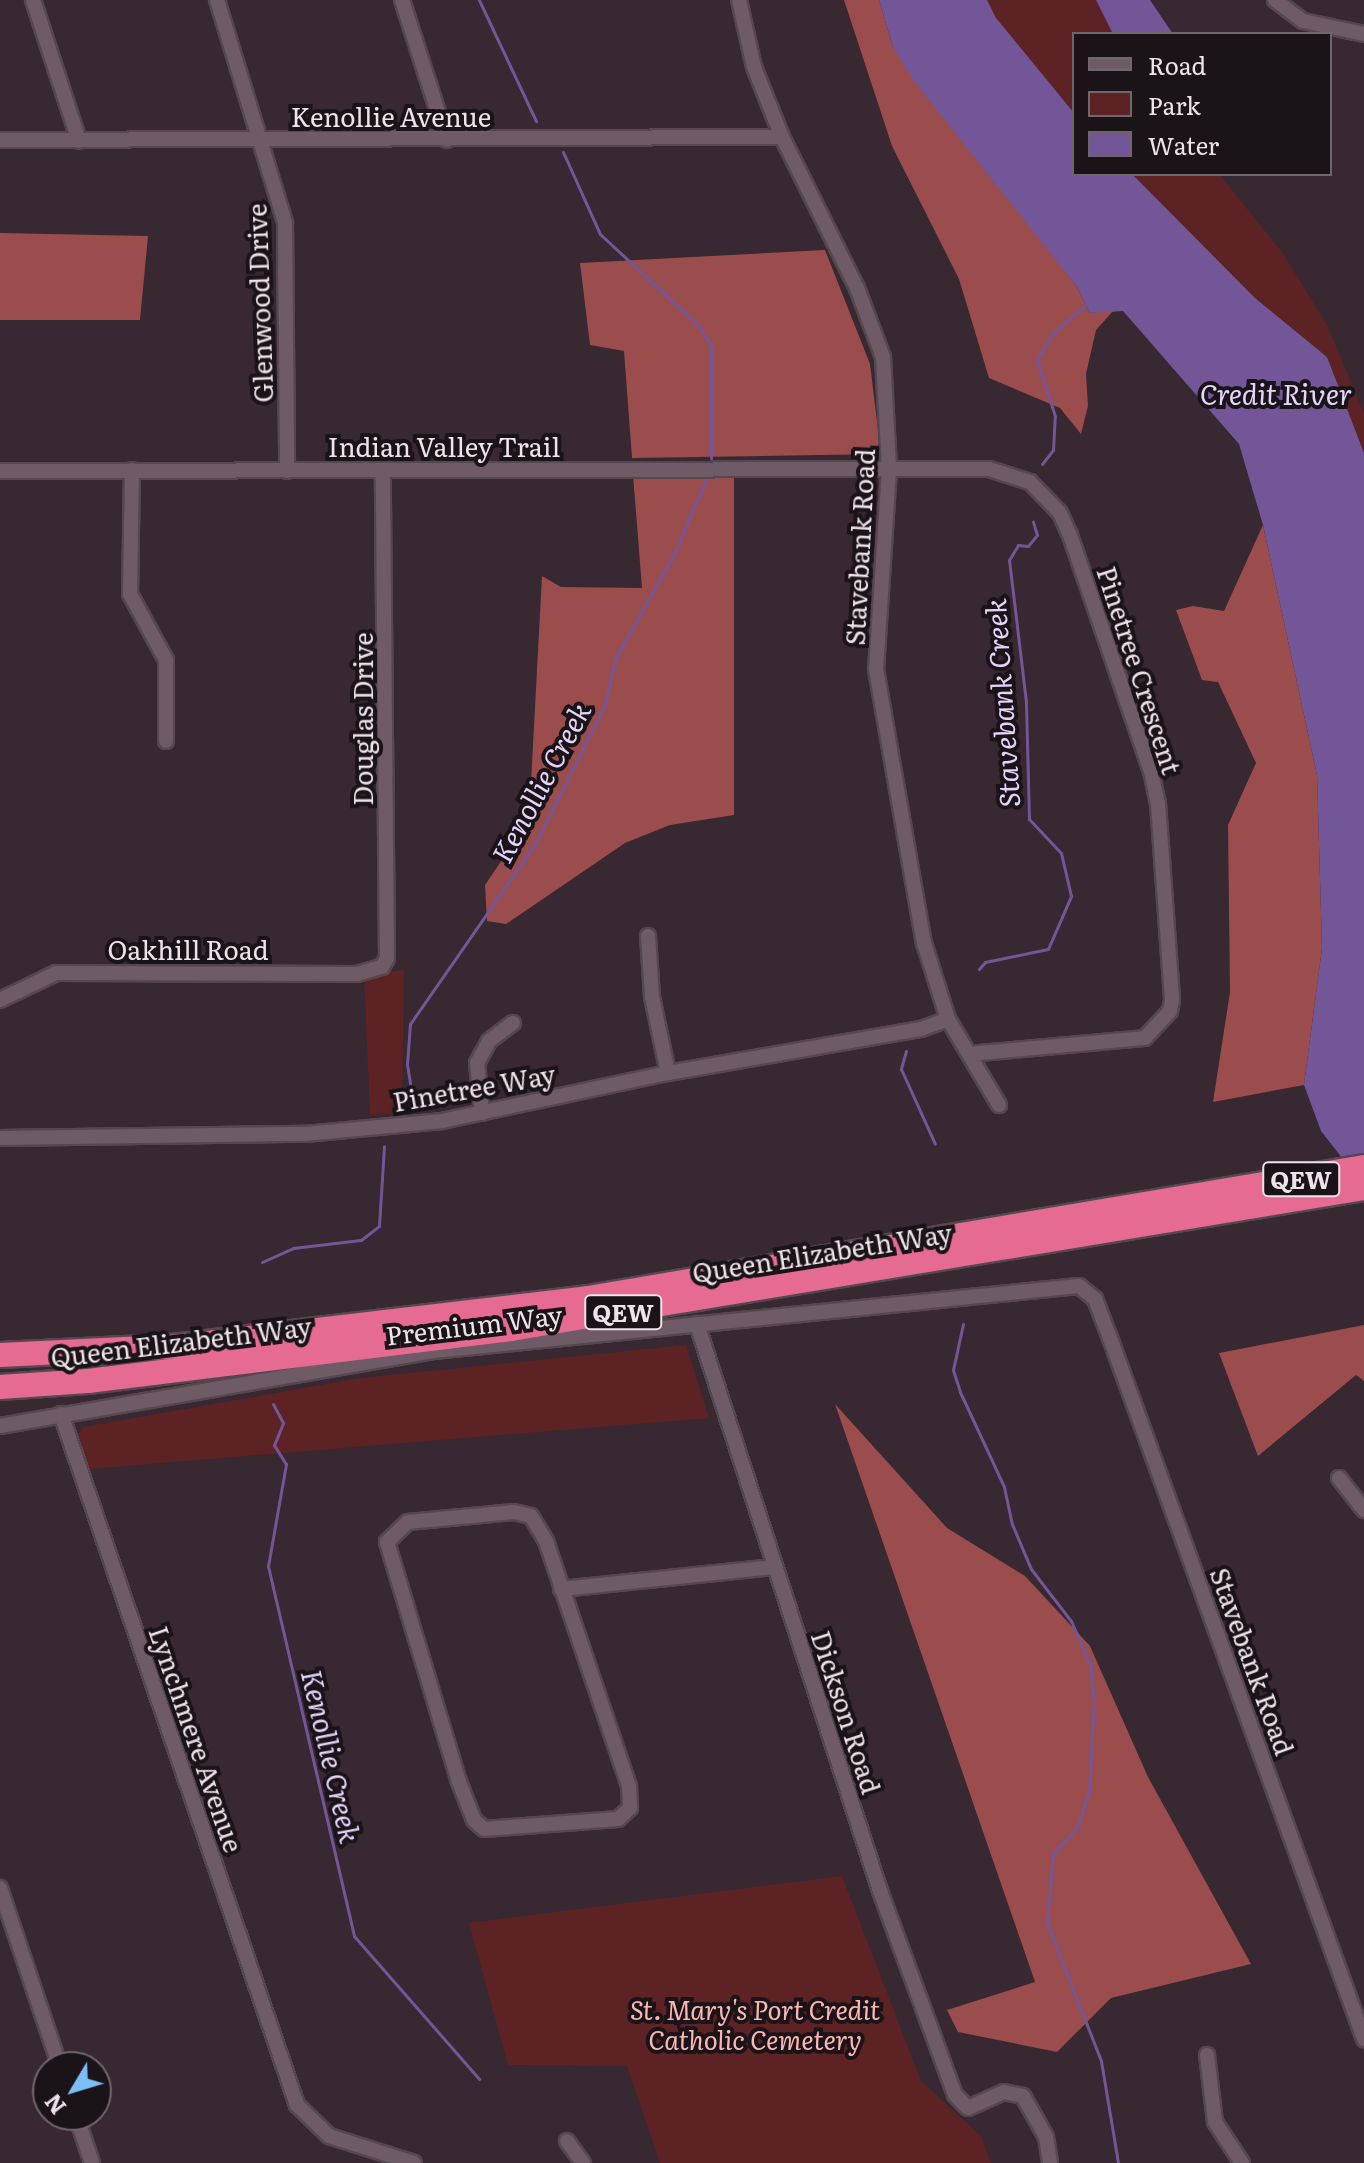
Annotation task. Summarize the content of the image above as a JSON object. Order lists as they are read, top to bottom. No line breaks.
{"streets":{"highway":["QEW","Queen Elizabeth Way"],"street":["Kenollie Avenue","Glenwood Drive","Indian Valley Trail","Stavebank Road","Pinetree Crescent","Douglas Drive","Oakhill Road","Pinetree Way","Premium Way","Dickson Road","Lynchmere Avenue"]},"crossings":[["Kenollie Avenue","Glenwood Drive"],["Kenollie Avenue","Stavebank Road"],["Glenwood Drive","Indian Valley Trail"],["Indian Valley Trail","Stavebank Road"],["Indian Valley Trail","Pinetree Crescent"],["Indian Valley Trail","Douglas Drive"],["Stavebank Road","Pinetree Crescent"],["Stavebank Road","Pinetree Way"],["Stavebank Road","Premium Way"],["Douglas Drive","Oakhill Road"],["Premium Way","Dickson Road"],["Premium Way","Lynchmere Avenue"]],"water":["Credit River","Stavebank Creek","Kenollie Creek"],"parks":["St. Mary's Port Credit Catholic Cemetery"],"legend":["Road","Park","Water"],"north":"bottom left"}
